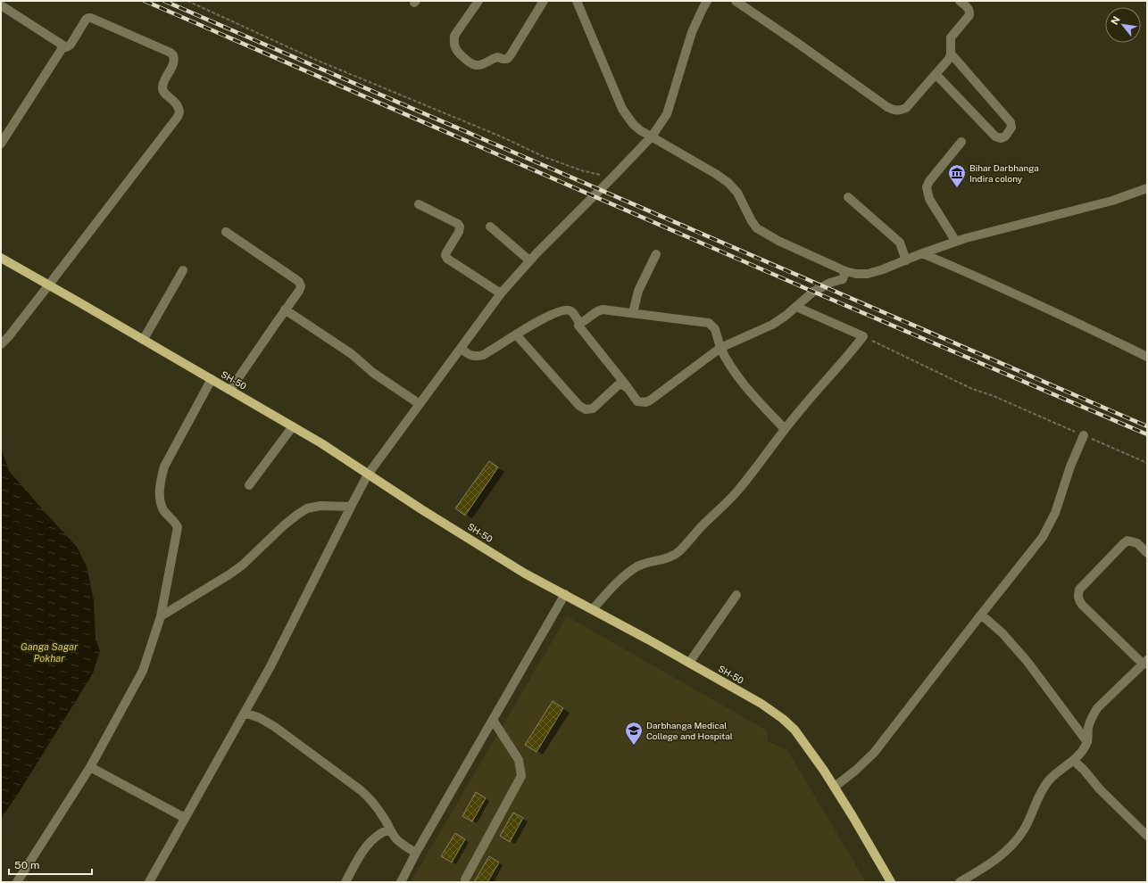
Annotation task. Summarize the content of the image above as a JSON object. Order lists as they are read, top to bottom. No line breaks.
{"streets":{"main road":["SH-50"]},"water":["Ganga Sagar Pokhar"],"places":{"museum":["Bihar Darbhanga Indira colony"],"school or university":["Darbhanga Medical College and Hospital"]},"scale_bar":"50 m","north":"top left"}
